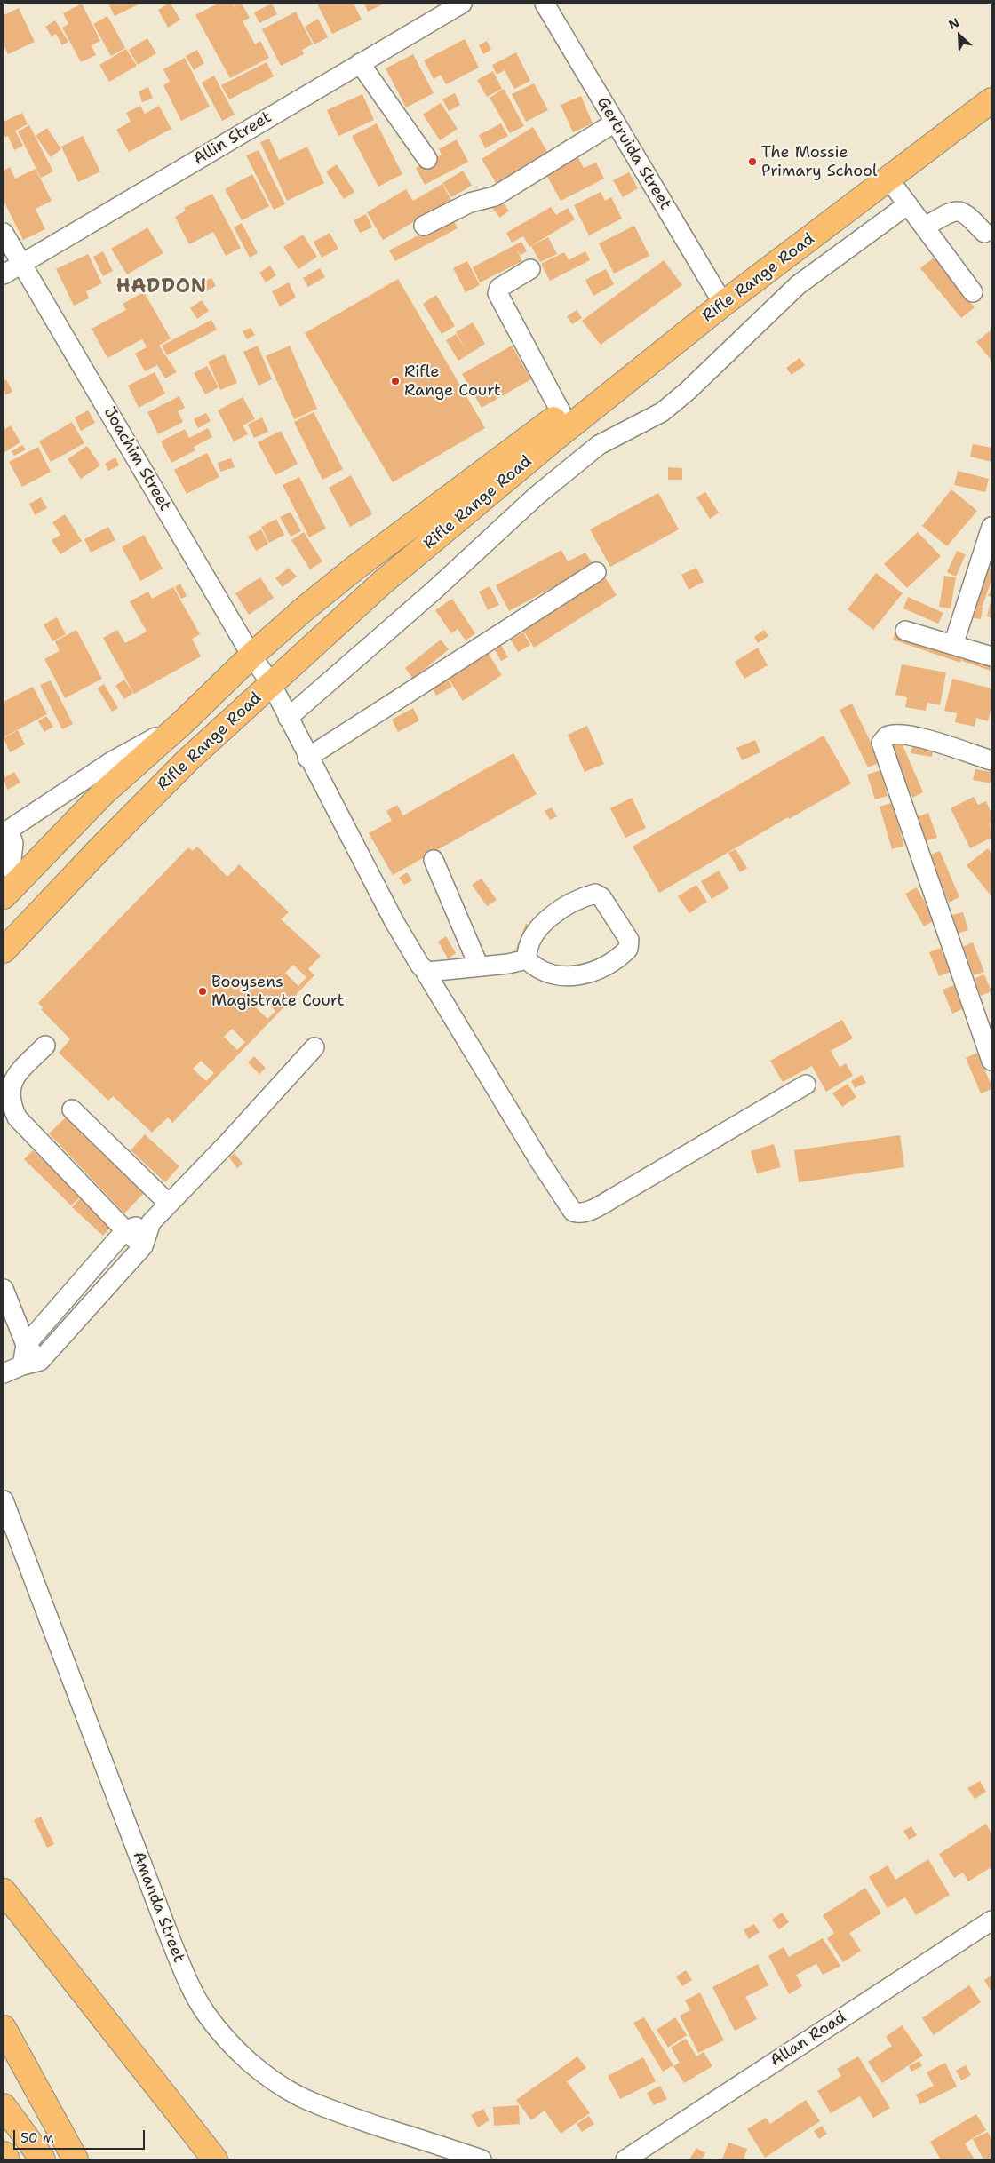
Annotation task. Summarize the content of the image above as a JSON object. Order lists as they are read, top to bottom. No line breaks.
{"streets":{"main road":["Rifle Range Road"],"street":["Allin Street","Gertruida Street","Joachim Street","Amanda Street","Allan Road"]},"crossings":[["Allin Street","Joachim Street"],["Gertruida Street","Rifle Range Road"],["Rifle Range Road","Joachim Street"]],"districts":["HADDON"],"places":["The Mossie Primary School","Rifle Range Court","Booysens Magistrate Court"],"scale_bar":"50 m","north":"top left"}
